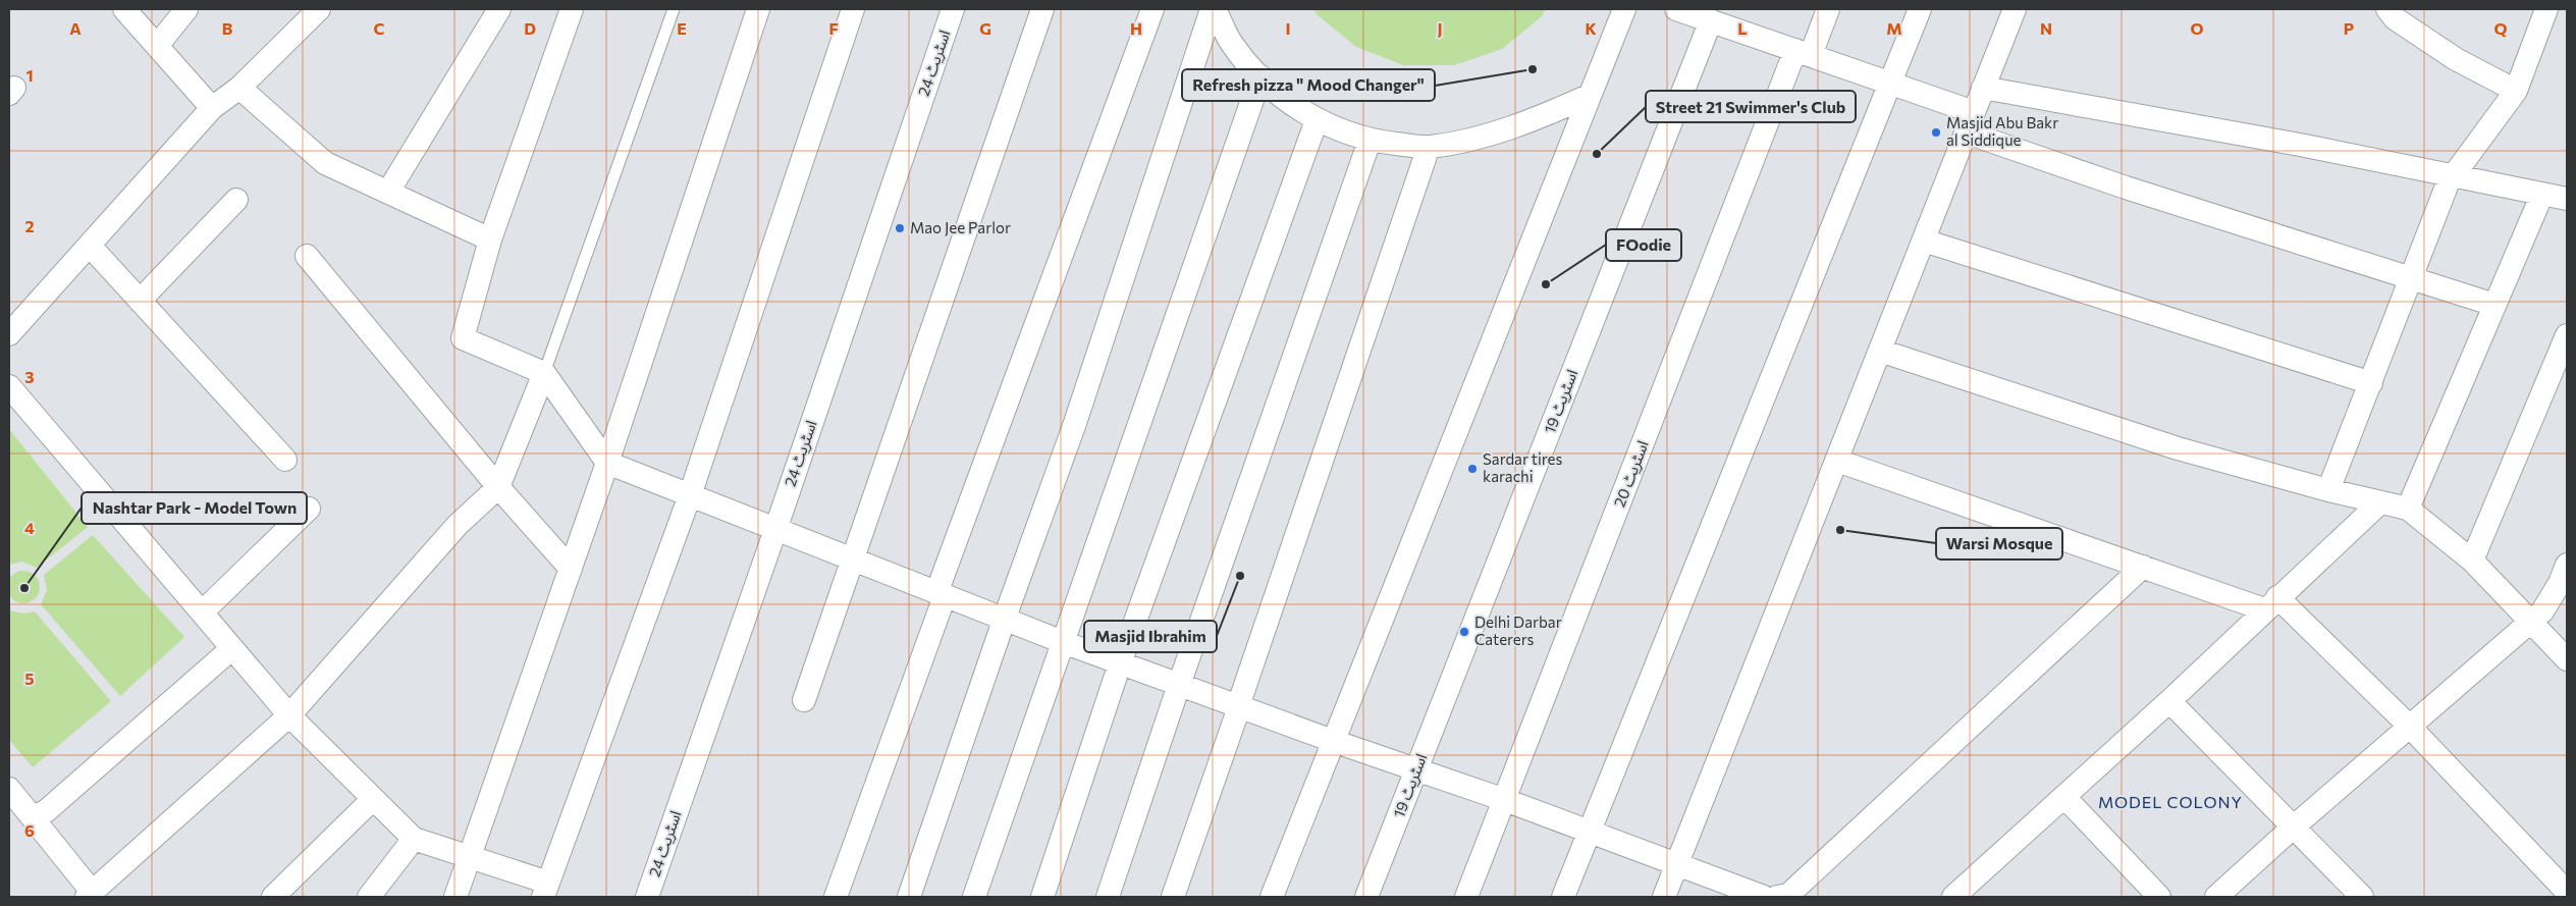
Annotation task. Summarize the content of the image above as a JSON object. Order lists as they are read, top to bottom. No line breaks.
{"streets":{"street":["اسٹریٹ 24","اسٹریٹ 19","اسٹریٹ 20"]},"districts":["MODEL COLONY"],"places":["Refresh pizza \" Mood Changer\"","Masjid Abu Bakr al Siddique","Street 21 Swimmer's Club","Mao Jee Parlor","FOodie","Sardar tires karachi","Warsi Mosque","Masjid Ibrahim","Nashtar Park - Model Town","Delhi Darbar Caterers"],"grid":{"columns":["A","B","C","D","E","F","G","H","I","J","K","L","M","N","O","P","Q"],"rows":["1","2","3","4","5","6"]}}
